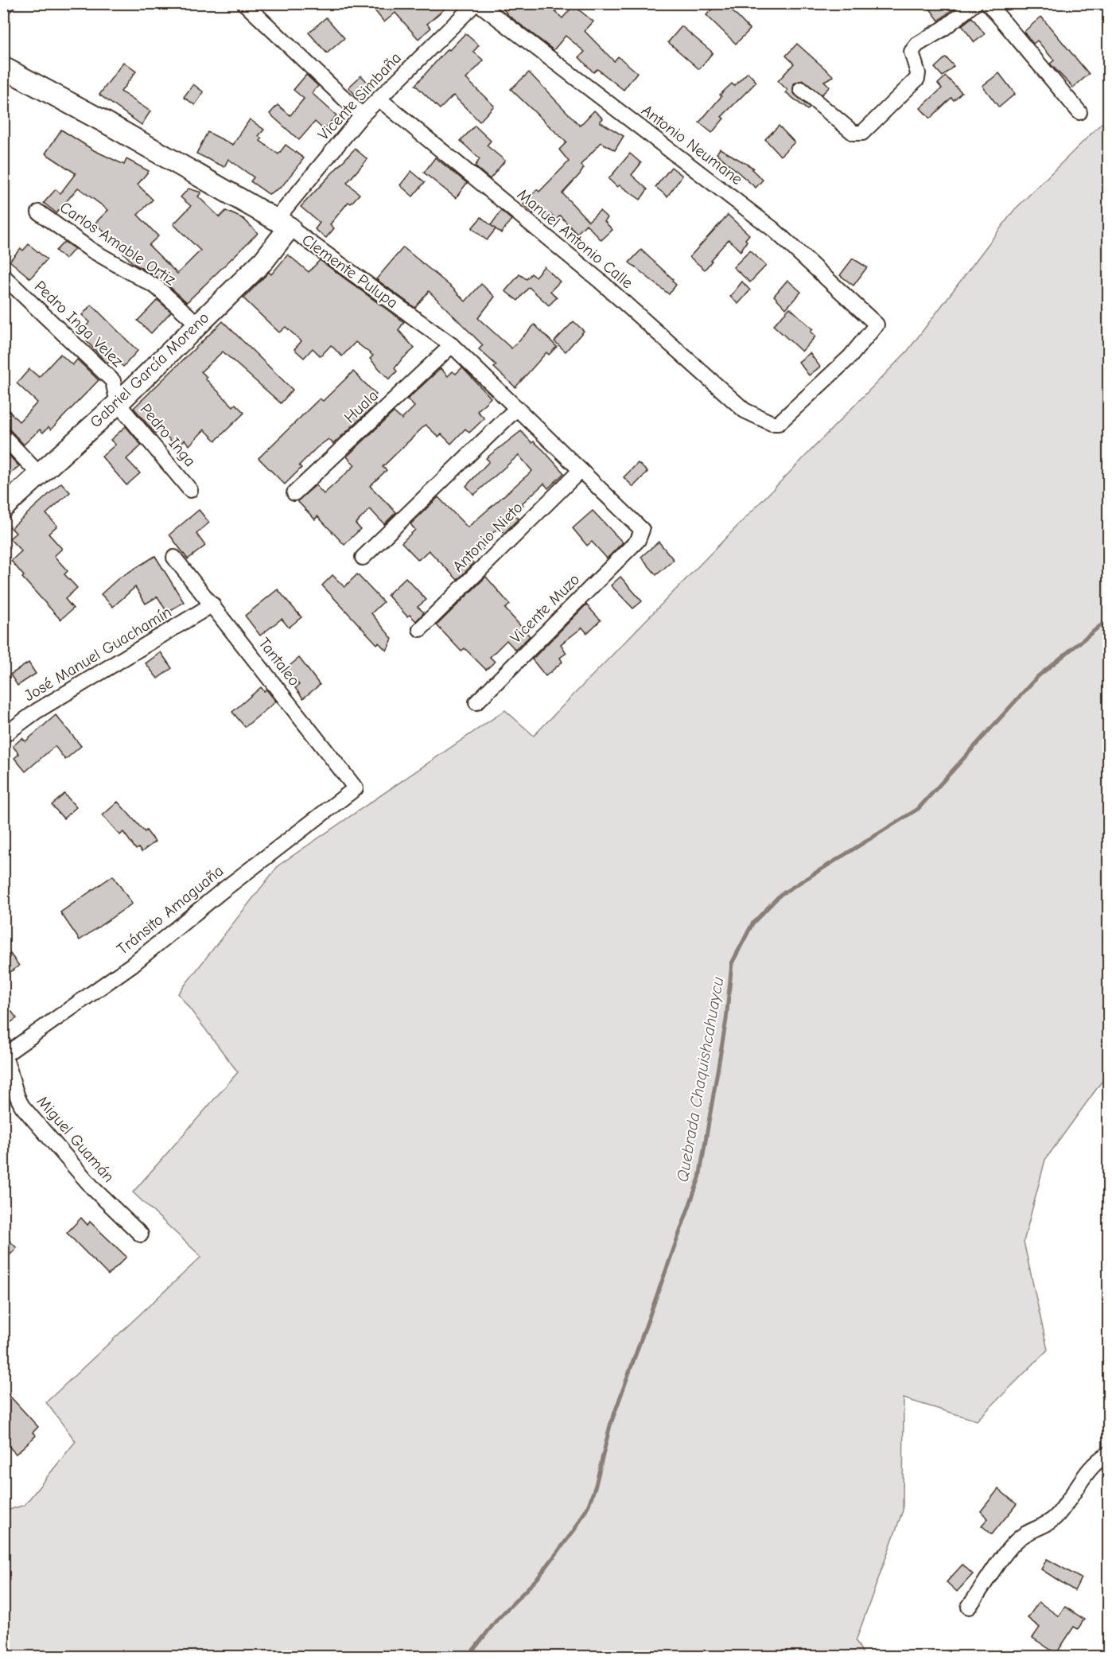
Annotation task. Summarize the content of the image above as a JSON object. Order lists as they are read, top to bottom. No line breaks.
{"streets":{"street":["Vicente Simbaña","Antonio Neumane","Manuel Antonio Calle","Carlos Amable Ortiz","Clemente Pulupa","Pedro Inga Velez","Gabriel García Moreno","Huala","Pedro Inga","Antonio Nieto","Vicente Muzo","José Manuel Guachamín","Tantaleo","Tránsito Amaguaña","Miguel Guamán"]},"crossings":[["Vicente Simbaña","Antonio Neumane"],["Vicente Simbaña","Manuel Antonio Calle"],["Vicente Simbaña","Clemente Pulupa"],["Vicente Simbaña","Gabriel García Moreno"],["Antonio Neumane","Manuel Antonio Calle"],["Carlos Amable Ortiz","Gabriel García Moreno"],["Clemente Pulupa","Gabriel García Moreno"],["Clemente Pulupa","Huala"],["Clemente Pulupa","Antonio Nieto"],["Clemente Pulupa","Vicente Muzo"],["Pedro Inga Velez","Gabriel García Moreno"],["Pedro Inga Velez","Pedro Inga"],["Gabriel García Moreno","Pedro Inga"],["José Manuel Guachamín","Tantaleo"],["Tantaleo","Tránsito Amaguaña"],["Tránsito Amaguaña","Miguel Guamán"]],"water":["Quebrada Chaquishcahuaycu"]}
